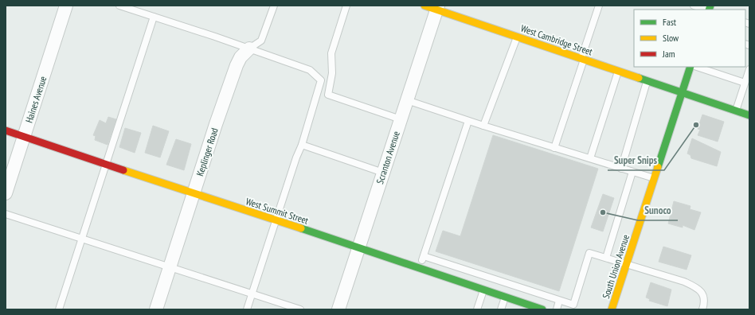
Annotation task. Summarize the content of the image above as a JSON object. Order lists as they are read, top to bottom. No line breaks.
{"streets":{"street":["West Cambridge Street","Haines Avenue","Keplinger Road","Scranton Avenue","West Summit Street","South Union Avenue"]},"crossings":[["West Cambridge Street","Scranton Avenue"],["West Cambridge Street","South Union Avenue"],["Haines Avenue","West Summit Street"],["Keplinger Road","West Summit Street"],["Scranton Avenue","West Summit Street"]],"places":["Super Snips","Sunoco"],"legend":["Fast","Slow","Jam"]}
